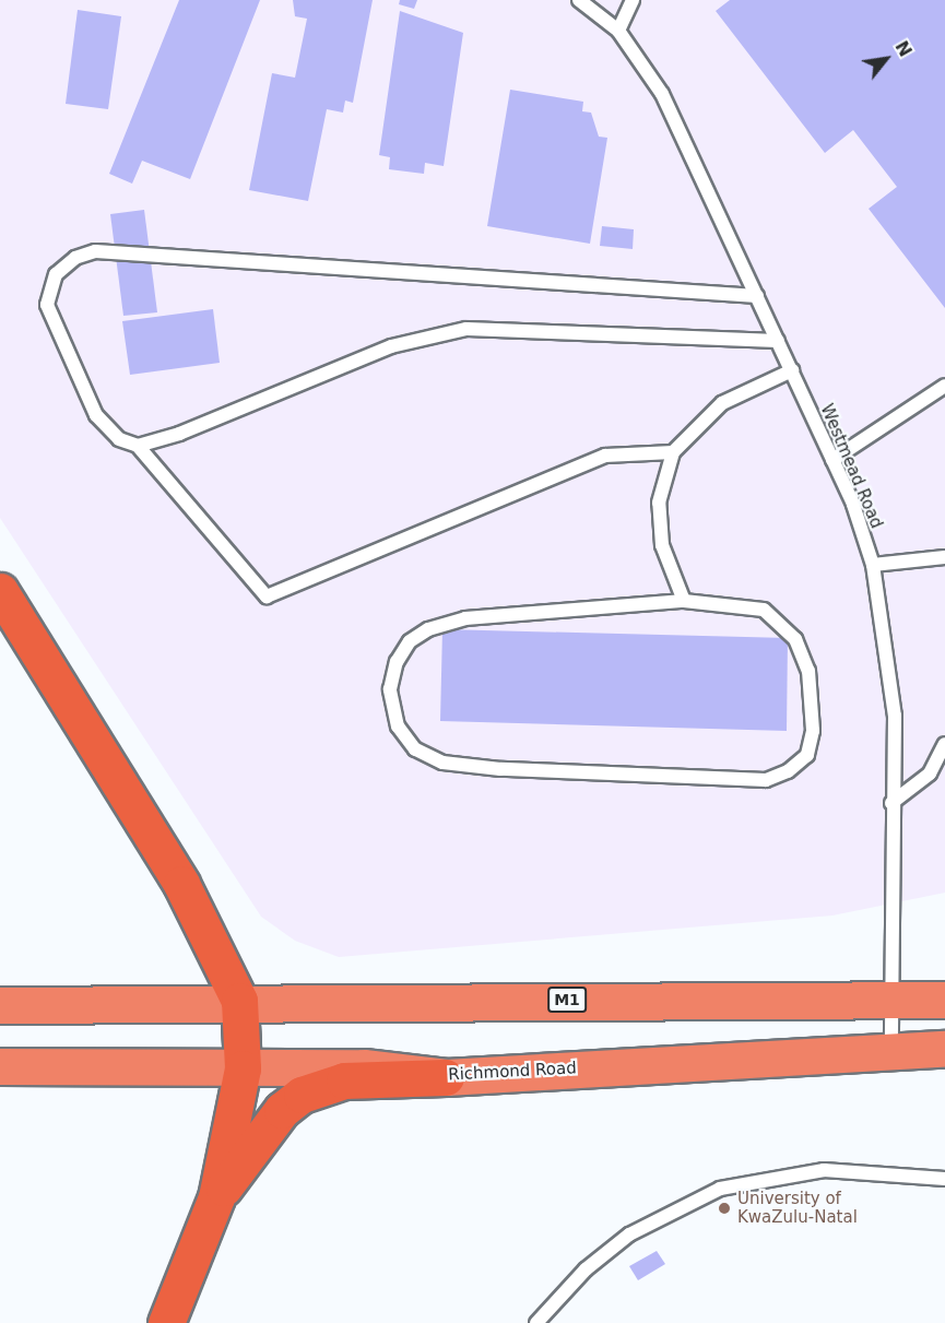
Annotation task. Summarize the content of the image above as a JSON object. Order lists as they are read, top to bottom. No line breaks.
{"streets":{"highway":["M1","Richmond Road"],"lane":["Westmead Road"]},"crossings":[["Westmead Road","M1"],["Westmead Road","Richmond Road"]],"places":["University of KwaZulu-Natal"],"north":"top right"}
